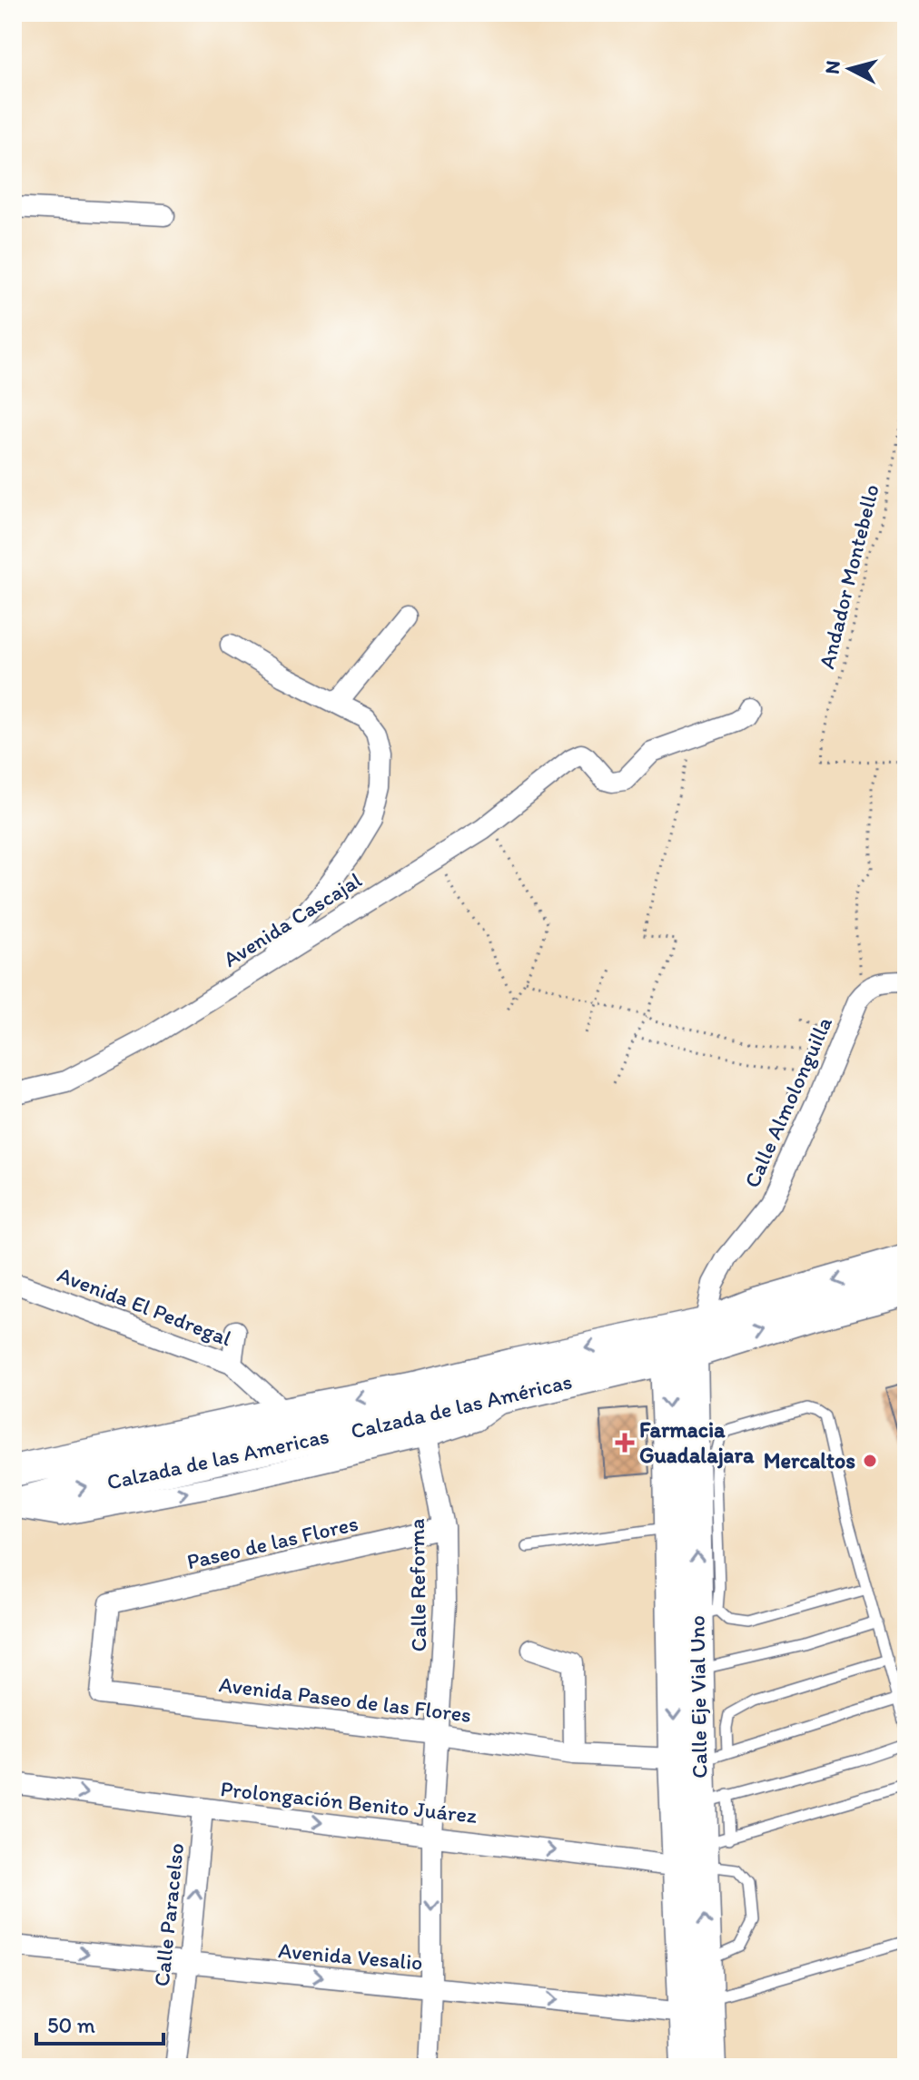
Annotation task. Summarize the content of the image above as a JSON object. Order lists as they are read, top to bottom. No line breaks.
{"streets":{"main road":["Calzada de las Américas","Calle Eje Vial Uno"],"street":["Avenida Cascajal","Calle Almolonguilla","Avenida El Pedregal","Calzada de las Americas","Paseo de las Flores","Calle Reforma","Avenida Paseo de las Flores","Prolongación Benito Juárez","Calle Paracelso","Avenida Vesalio"],"path":["Andador Montebello"]},"crossings":[["Calle Almolonguilla","Calzada de las Américas"],["Calle Almolonguilla","Calle Eje Vial Uno"],["Avenida El Pedregal","Calzada de las Américas"],["Calzada de las Américas","Calzada de las Americas"],["Calzada de las Américas","Calle Eje Vial Uno"],["Calzada de las Americas","Calle Reforma"],["Paseo de las Flores","Calle Reforma"],["Paseo de las Flores","Avenida Paseo de las Flores"],["Calle Reforma","Avenida Paseo de las Flores"],["Calle Reforma","Prolongación Benito Juárez"],["Calle Reforma","Avenida Vesalio"],["Calle Eje Vial Uno","Avenida Paseo de las Flores"],["Calle Eje Vial Uno","Prolongación Benito Juárez"],["Calle Eje Vial Uno","Avenida Vesalio"],["Prolongación Benito Juárez","Calle Paracelso"],["Calle Paracelso","Avenida Vesalio"]],"one_way":["Calzada de las Americas","Prolongación Benito Juárez","Calle Paracelso","Avenida Vesalio"],"places":{"health":["Farmacia Guadalajara"],"other":["Mercaltos"]},"scale_bar":"50 m","north":"left"}
